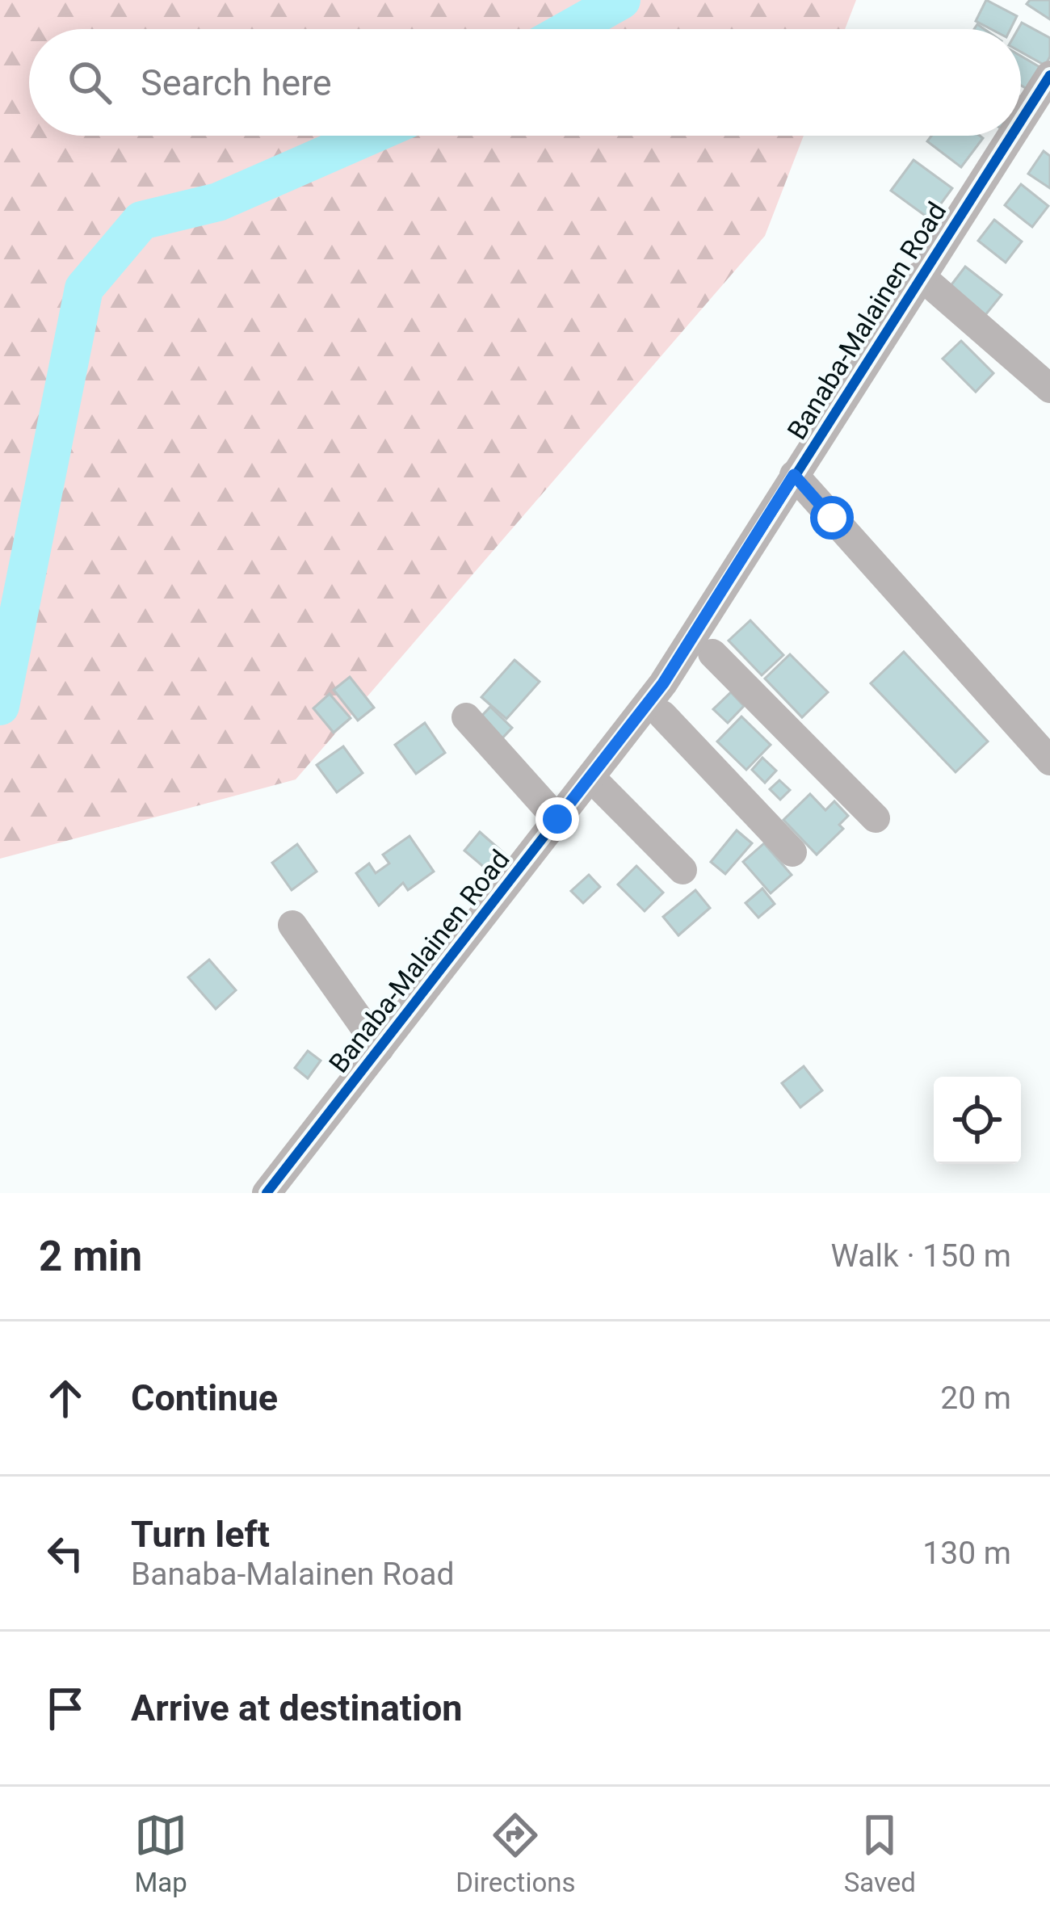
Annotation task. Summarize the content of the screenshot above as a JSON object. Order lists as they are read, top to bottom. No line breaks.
{"streets":{"street":["Banaba-Malainen Road"]},"page":{"search":"Search here","heading":["2 min","Walk · 150 m"],"list":[["Continue","20 m"],["Turn left","Banaba-Malainen Road","130 m"],"Arrive at destination"],"nav":["Map","Directions","Saved"]}}
